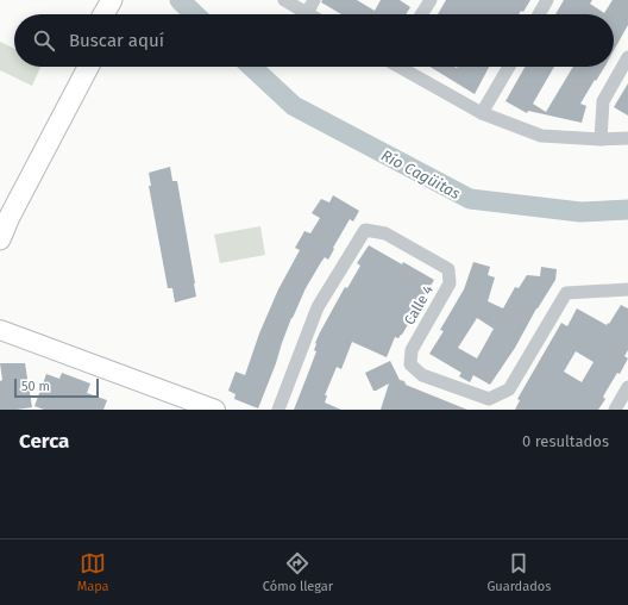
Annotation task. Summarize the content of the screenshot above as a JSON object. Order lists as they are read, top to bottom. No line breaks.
{"streets":{"street":["Calle 4"]},"water":["Río Cagüitas"],"scale_bar":"50 m","page":{"search":"Buscar aquí","scale":"50 m","heading":["Cerca","0 resultados"],"nav":["Mapa","Cómo llegar","Guardados"]}}
